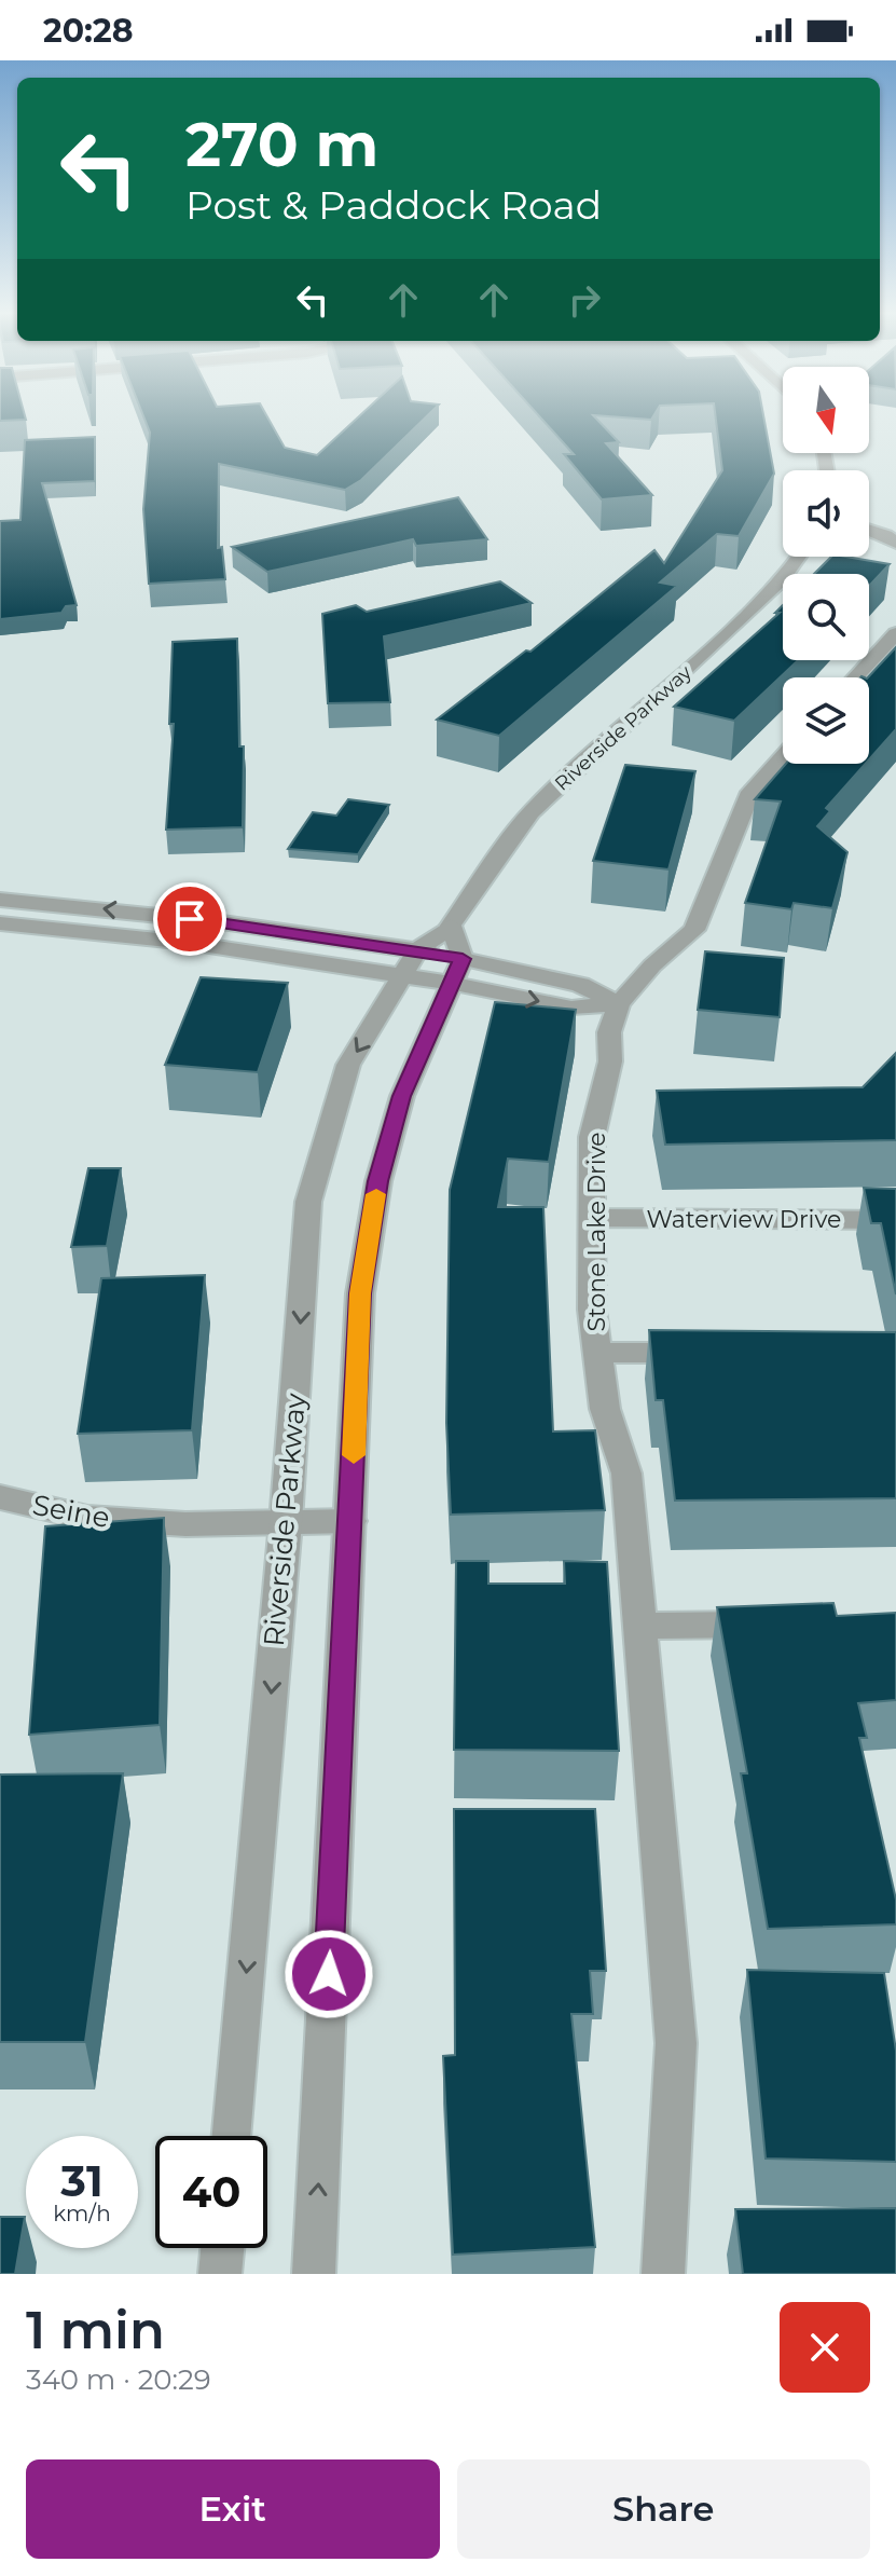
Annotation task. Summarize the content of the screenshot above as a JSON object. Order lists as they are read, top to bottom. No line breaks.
{"streets":{"street":["Riverside Parkway","Waterview Drive","Stone Lake Drive","Seine"]},"crossings":[["Riverside Parkway","Seine"],["Waterview Drive","Stone Lake Drive"]],"north":"bottom","page":{"status":"20:28","turn":["270 m","Post & Paddock Road"],"speed":"31 km/h","limit":"40","heading":["1 min","340 m · 20:29"],"buttons":["Exit","Share"]}}
